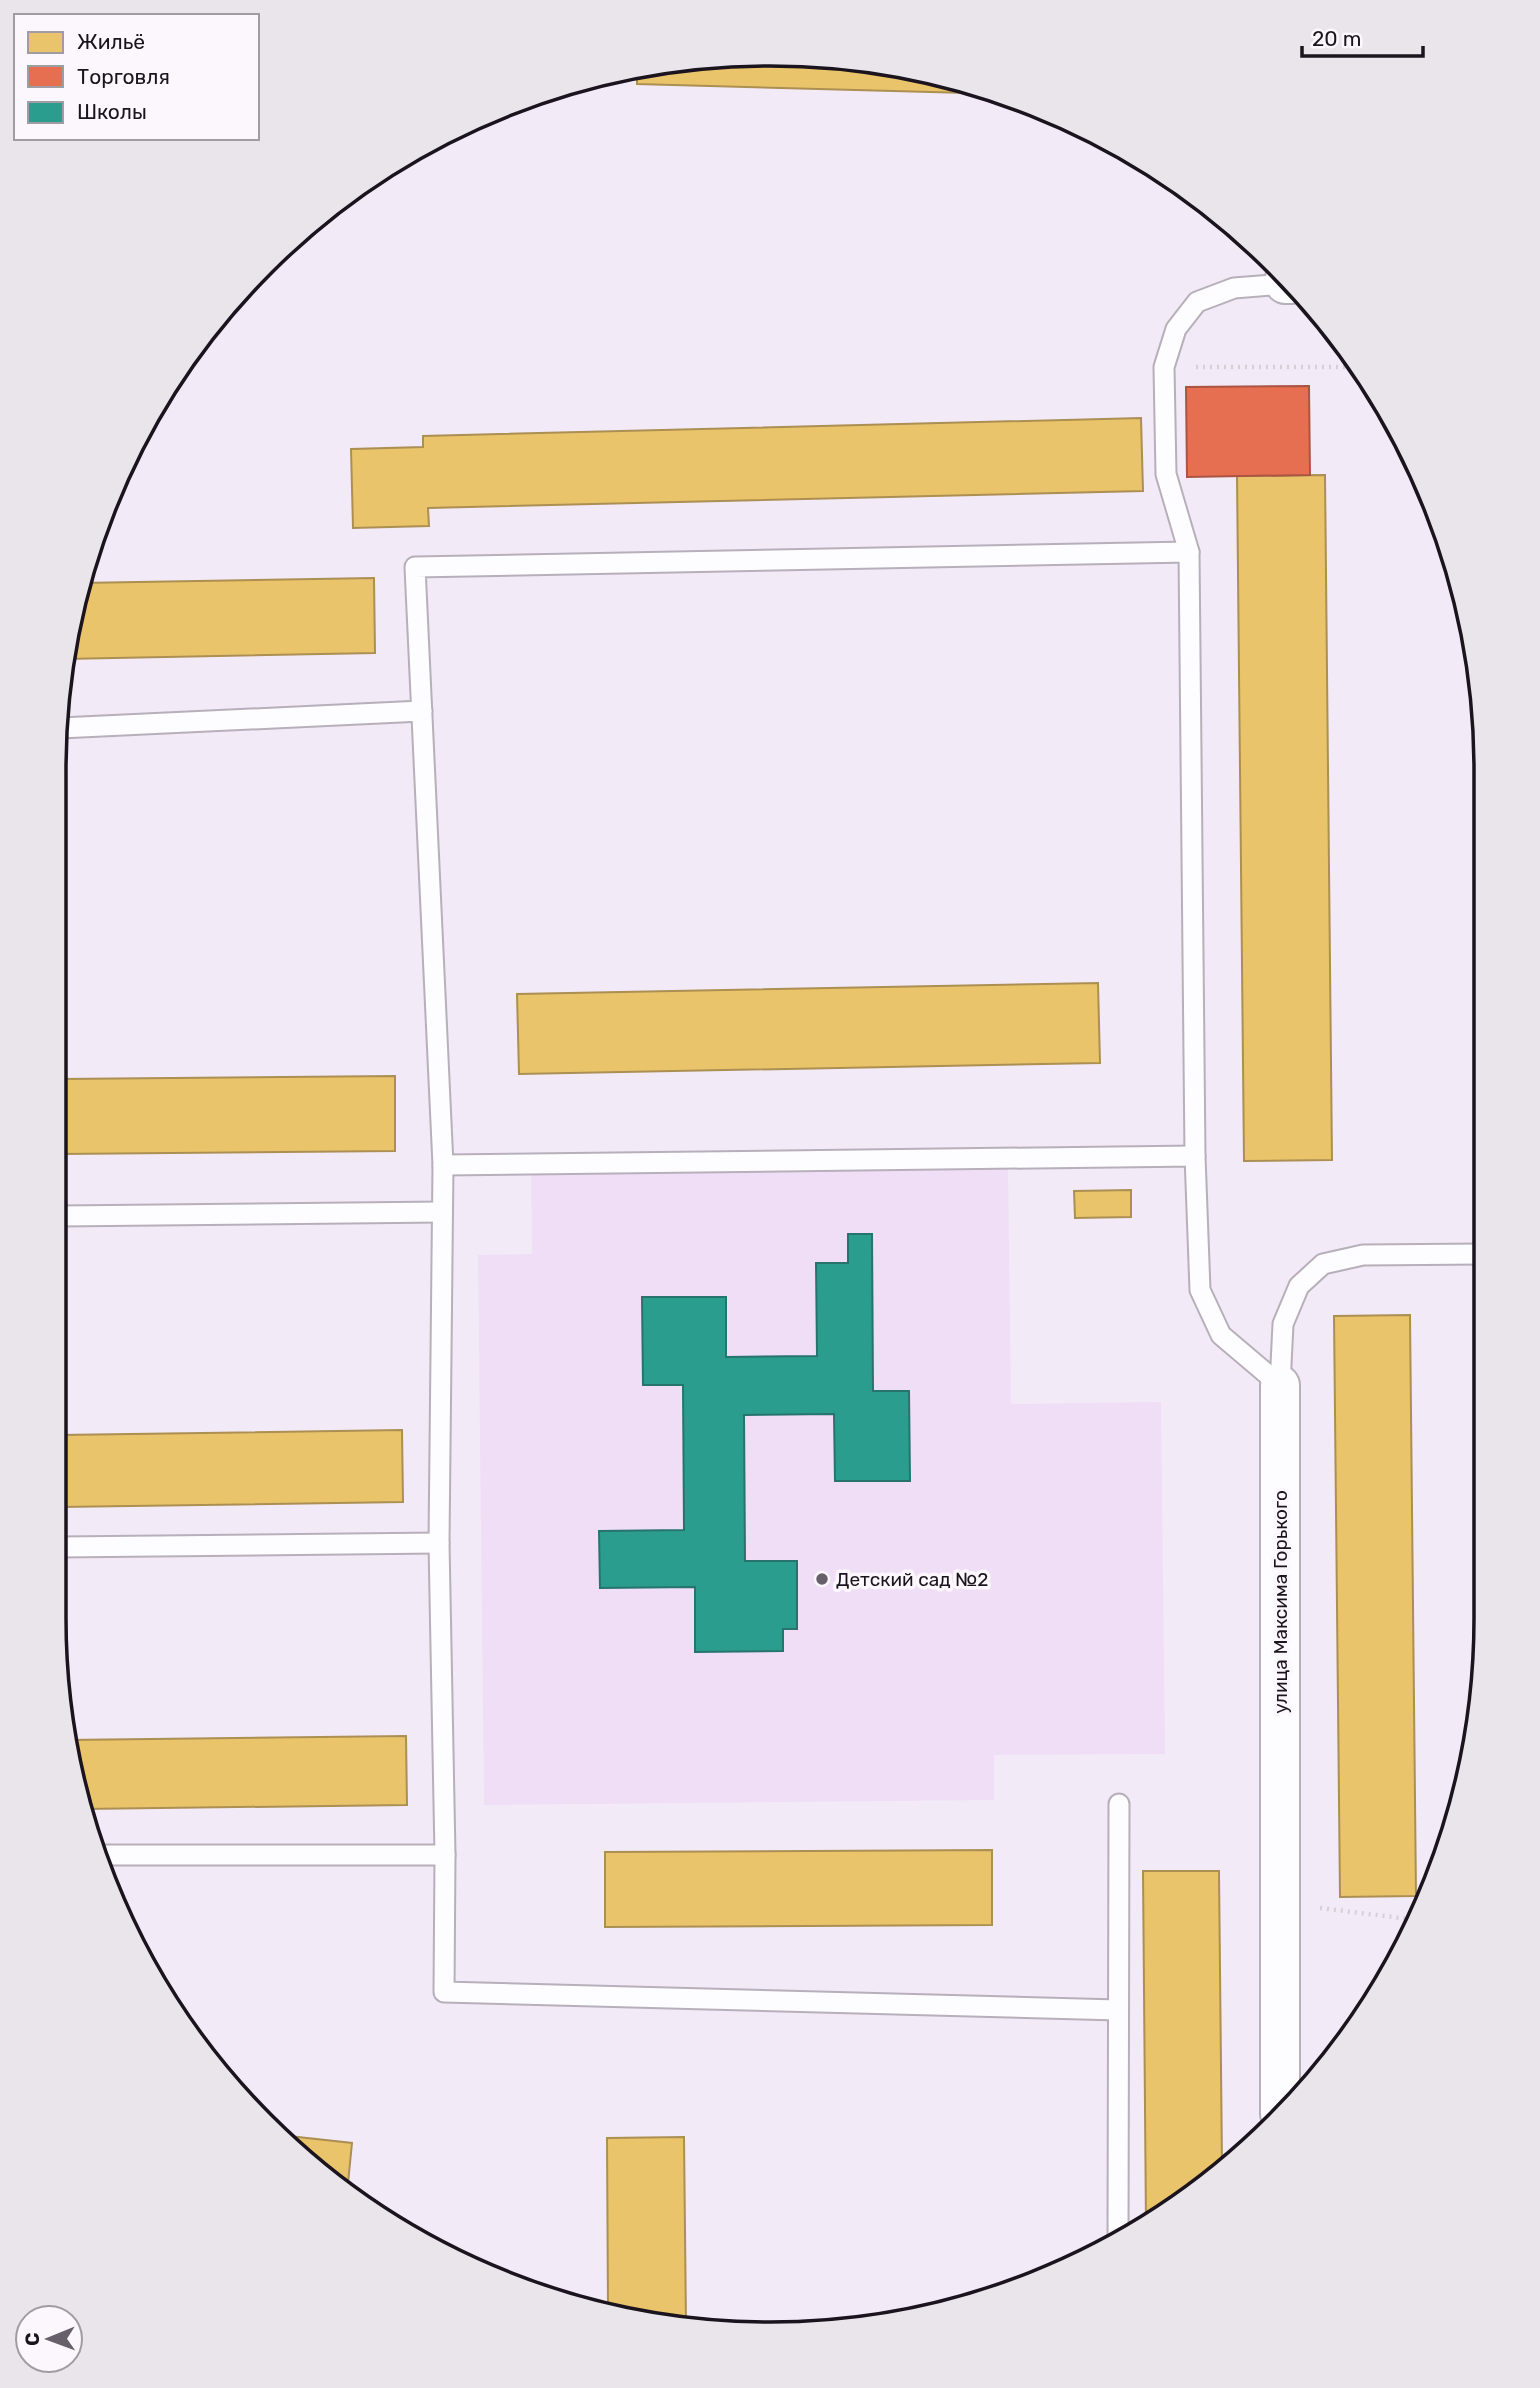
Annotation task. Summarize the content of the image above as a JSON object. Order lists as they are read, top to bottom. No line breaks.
{"streets":{"street":["улица Максима Горького"]},"places":["Детский сад №2"],"legend":["Жильё","Торговля","Школы"],"scale_bar":"20 m","north":"left"}
